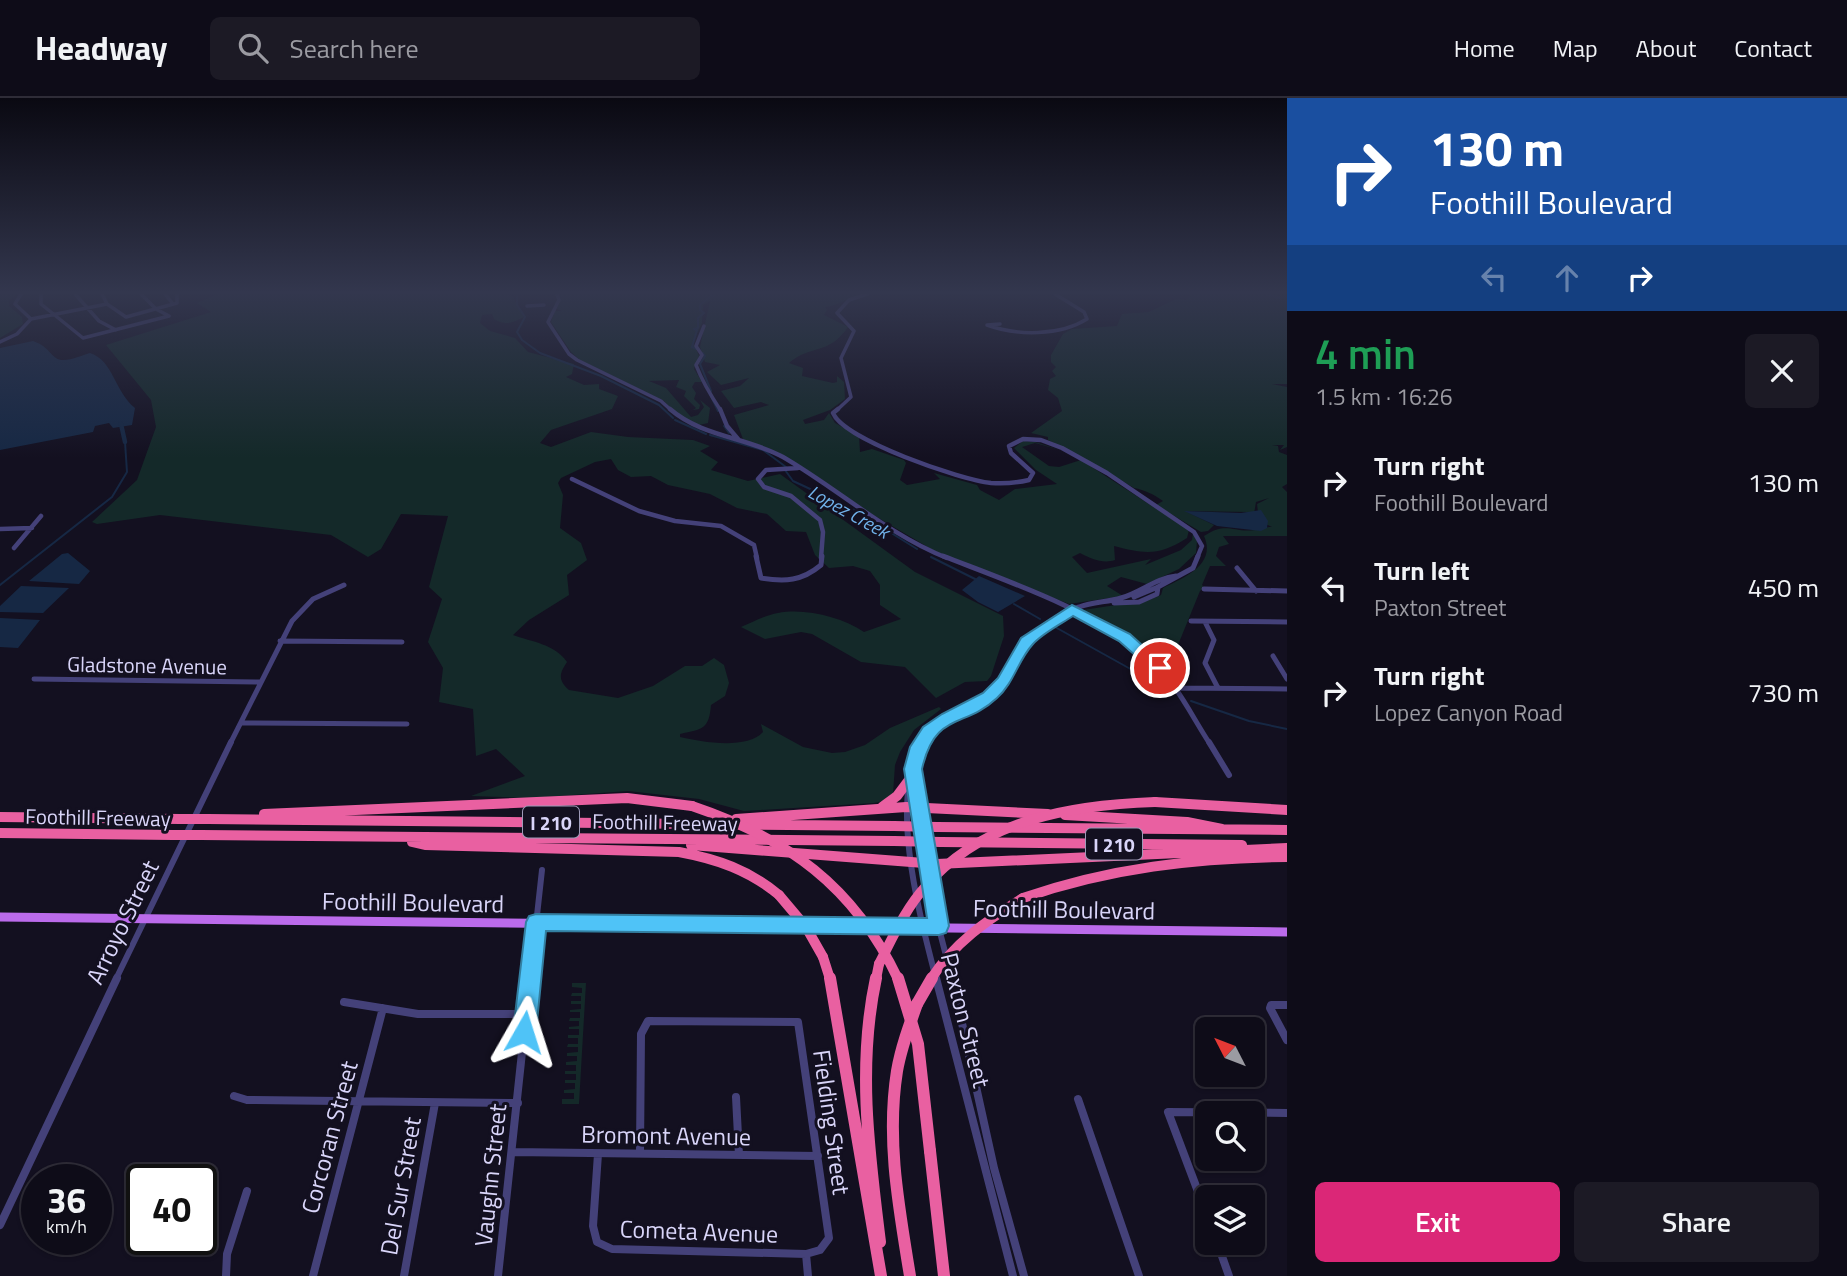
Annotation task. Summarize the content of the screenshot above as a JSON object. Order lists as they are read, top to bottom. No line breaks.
{"streets":{"highway":["Foothill Freeway","I 210"],"main road":["Foothill Boulevard"],"street":["Gladstone Avenue","Arroyo Street","Paxton Street","Fielding Street","Bromont Avenue","Corcoran Street","Vaughn Street","Del Sur Street","Cometa Avenue"]},"crossings":[["Gladstone Avenue","Arroyo Street"],["Foothill Boulevard","Arroyo Street"],["Foothill Boulevard","Paxton Street"],["Foothill Boulevard","Vaughn Street"],["Fielding Street","Bromont Avenue"],["Fielding Street","Cometa Avenue"],["Bromont Avenue","Vaughn Street"],["Bromont Avenue","Cometa Avenue"]],"water":["Lopez Creek"],"north":"top left","page":{"header":"Headway","search":"Search here","nav":["Home","Map","About","Contact"],"turn":["130 m","Foothill Boulevard"],"heading":["4 min","1.5 km · 16:26"],"list":[{"name":"Turn right","note":"Foothill Boulevard","value":"130 m"},{"name":"Turn left","note":"Paxton Street","value":"450 m"},{"name":"Turn right","note":"Lopez Canyon Road","value":"730 m"}],"speed":"36 km/h","limit":"40","buttons":["Exit","Share"]}}
